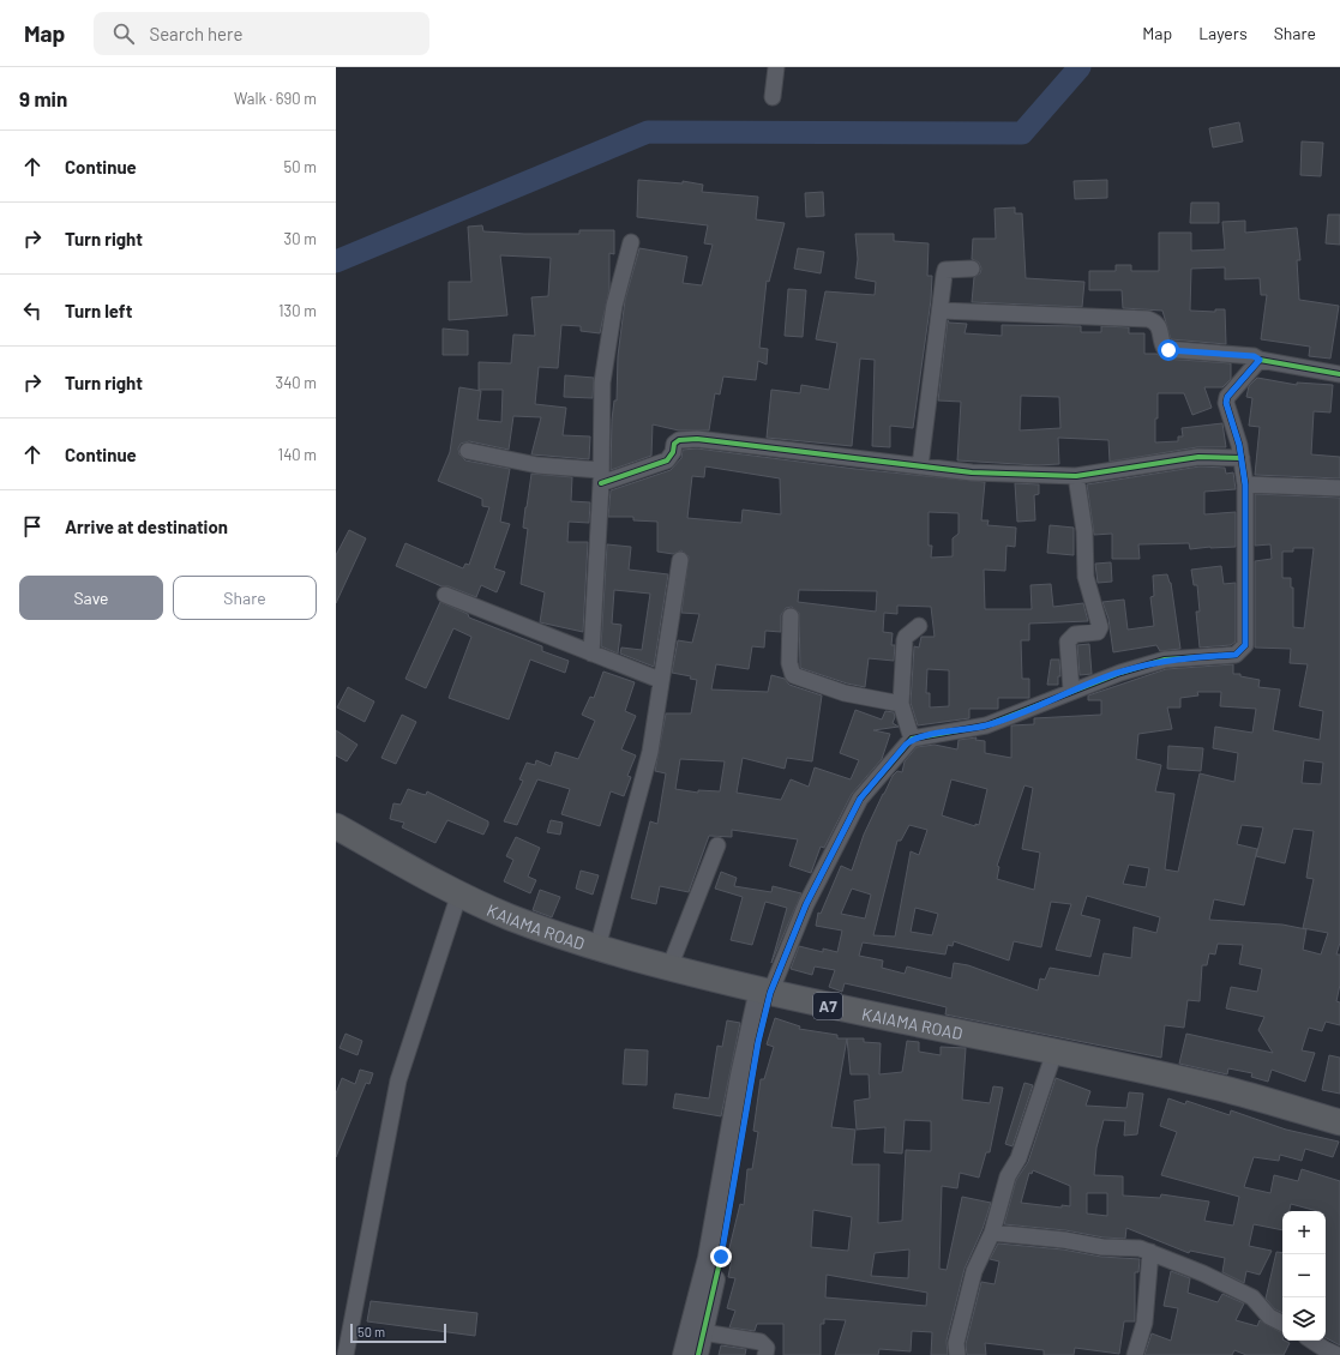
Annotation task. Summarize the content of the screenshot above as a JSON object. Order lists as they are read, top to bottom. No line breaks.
{"streets":{"highway":["KAIAMA ROAD","A7"]},"scale_bar":"50 m","page":{"header":"Map","search":"Search here","nav":["Map","Layers","Share"],"heading":["9 min","Walk · 690 m"],"list":[["Continue","50 m"],["Turn right","30 m"],["Turn left","130 m"],["Turn right","340 m"],["Continue","140 m"],"Arrive at destination"],"buttons":["Save","Share"],"map_buttons":["+","−"],"scale":"50 m"}}
